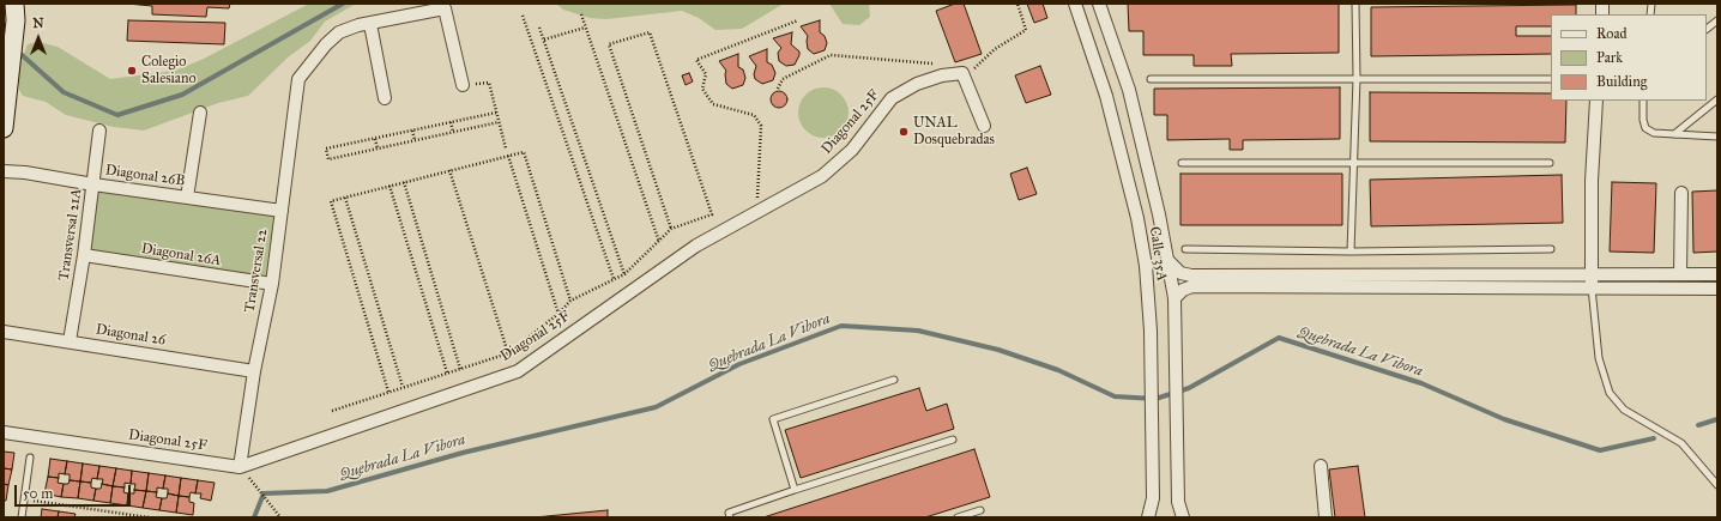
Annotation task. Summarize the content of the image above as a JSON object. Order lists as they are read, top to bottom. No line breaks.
{"streets":{"street":["Diagonal 25F","Diagonal 26B","Transversal 21A","Calle 35A","Diagonal 26A","Transversal 22","Diagonal 26"]},"crossings":[["Diagonal 25F","Transversal 22"],["Diagonal 26B","Transversal 21A"],["Diagonal 26B","Transversal 22"],["Transversal 21A","Diagonal 26A"],["Transversal 21A","Diagonal 26"],["Diagonal 26A","Transversal 22"],["Transversal 22","Diagonal 26"]],"water":["Quebrada La Vibora"],"places":["Colegio Salesiano","UNAL Dosquebradas"],"legend":["Road","Park","Building"],"scale_bar":"50 m","north":"top"}
